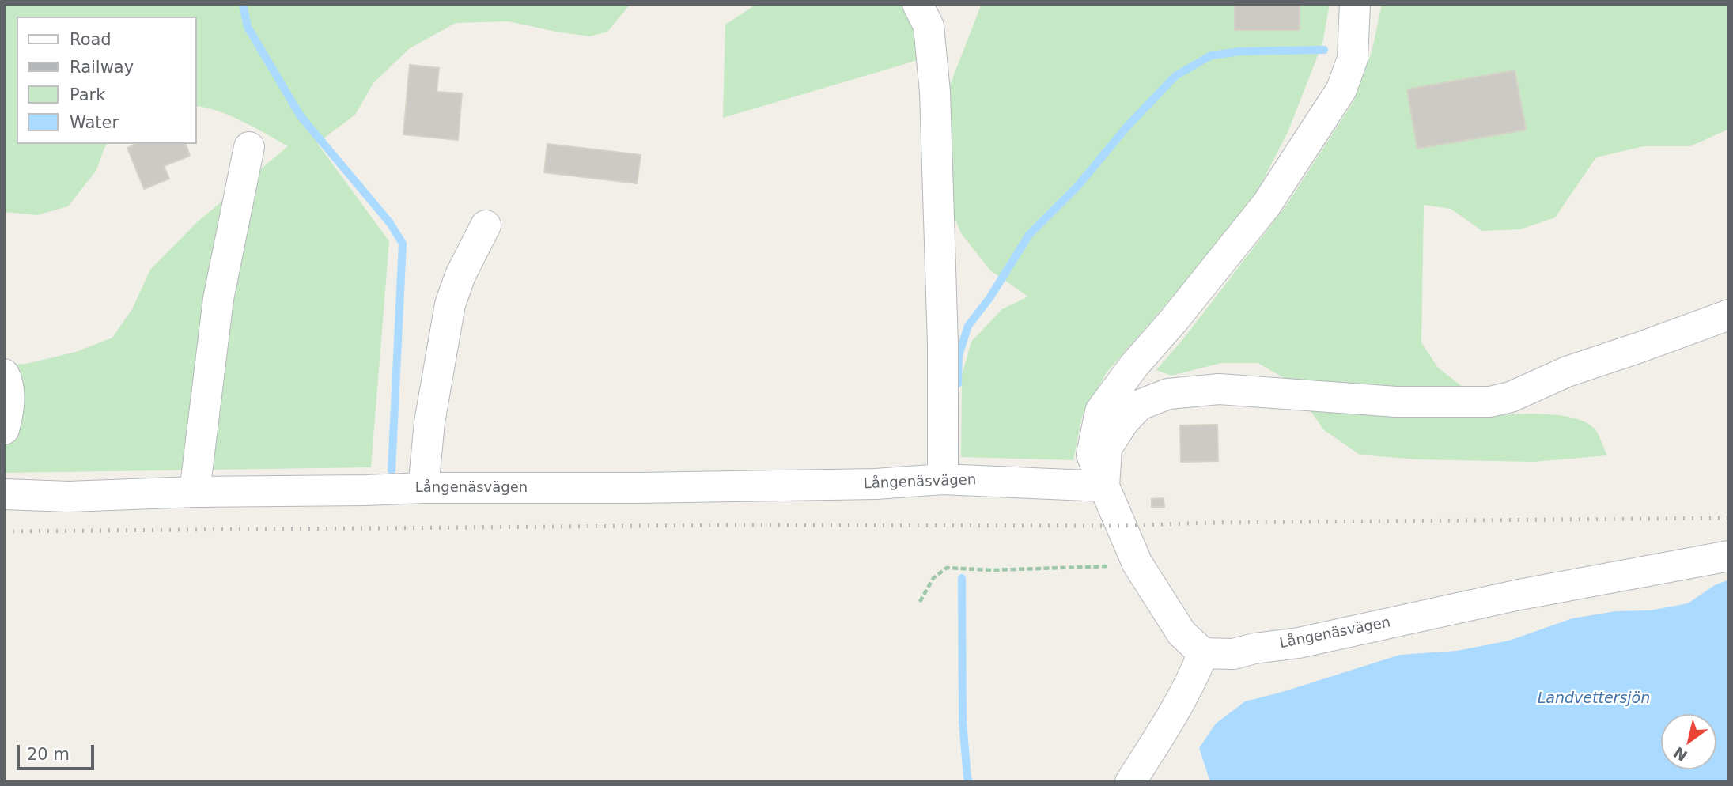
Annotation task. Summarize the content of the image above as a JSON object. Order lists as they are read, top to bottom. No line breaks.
{"streets":{"street":["Långenäsvägen"]},"water":["Landvettersjön"],"legend":["Road","Railway","Park","Water"],"scale_bar":"20 m","north":"bottom left"}
